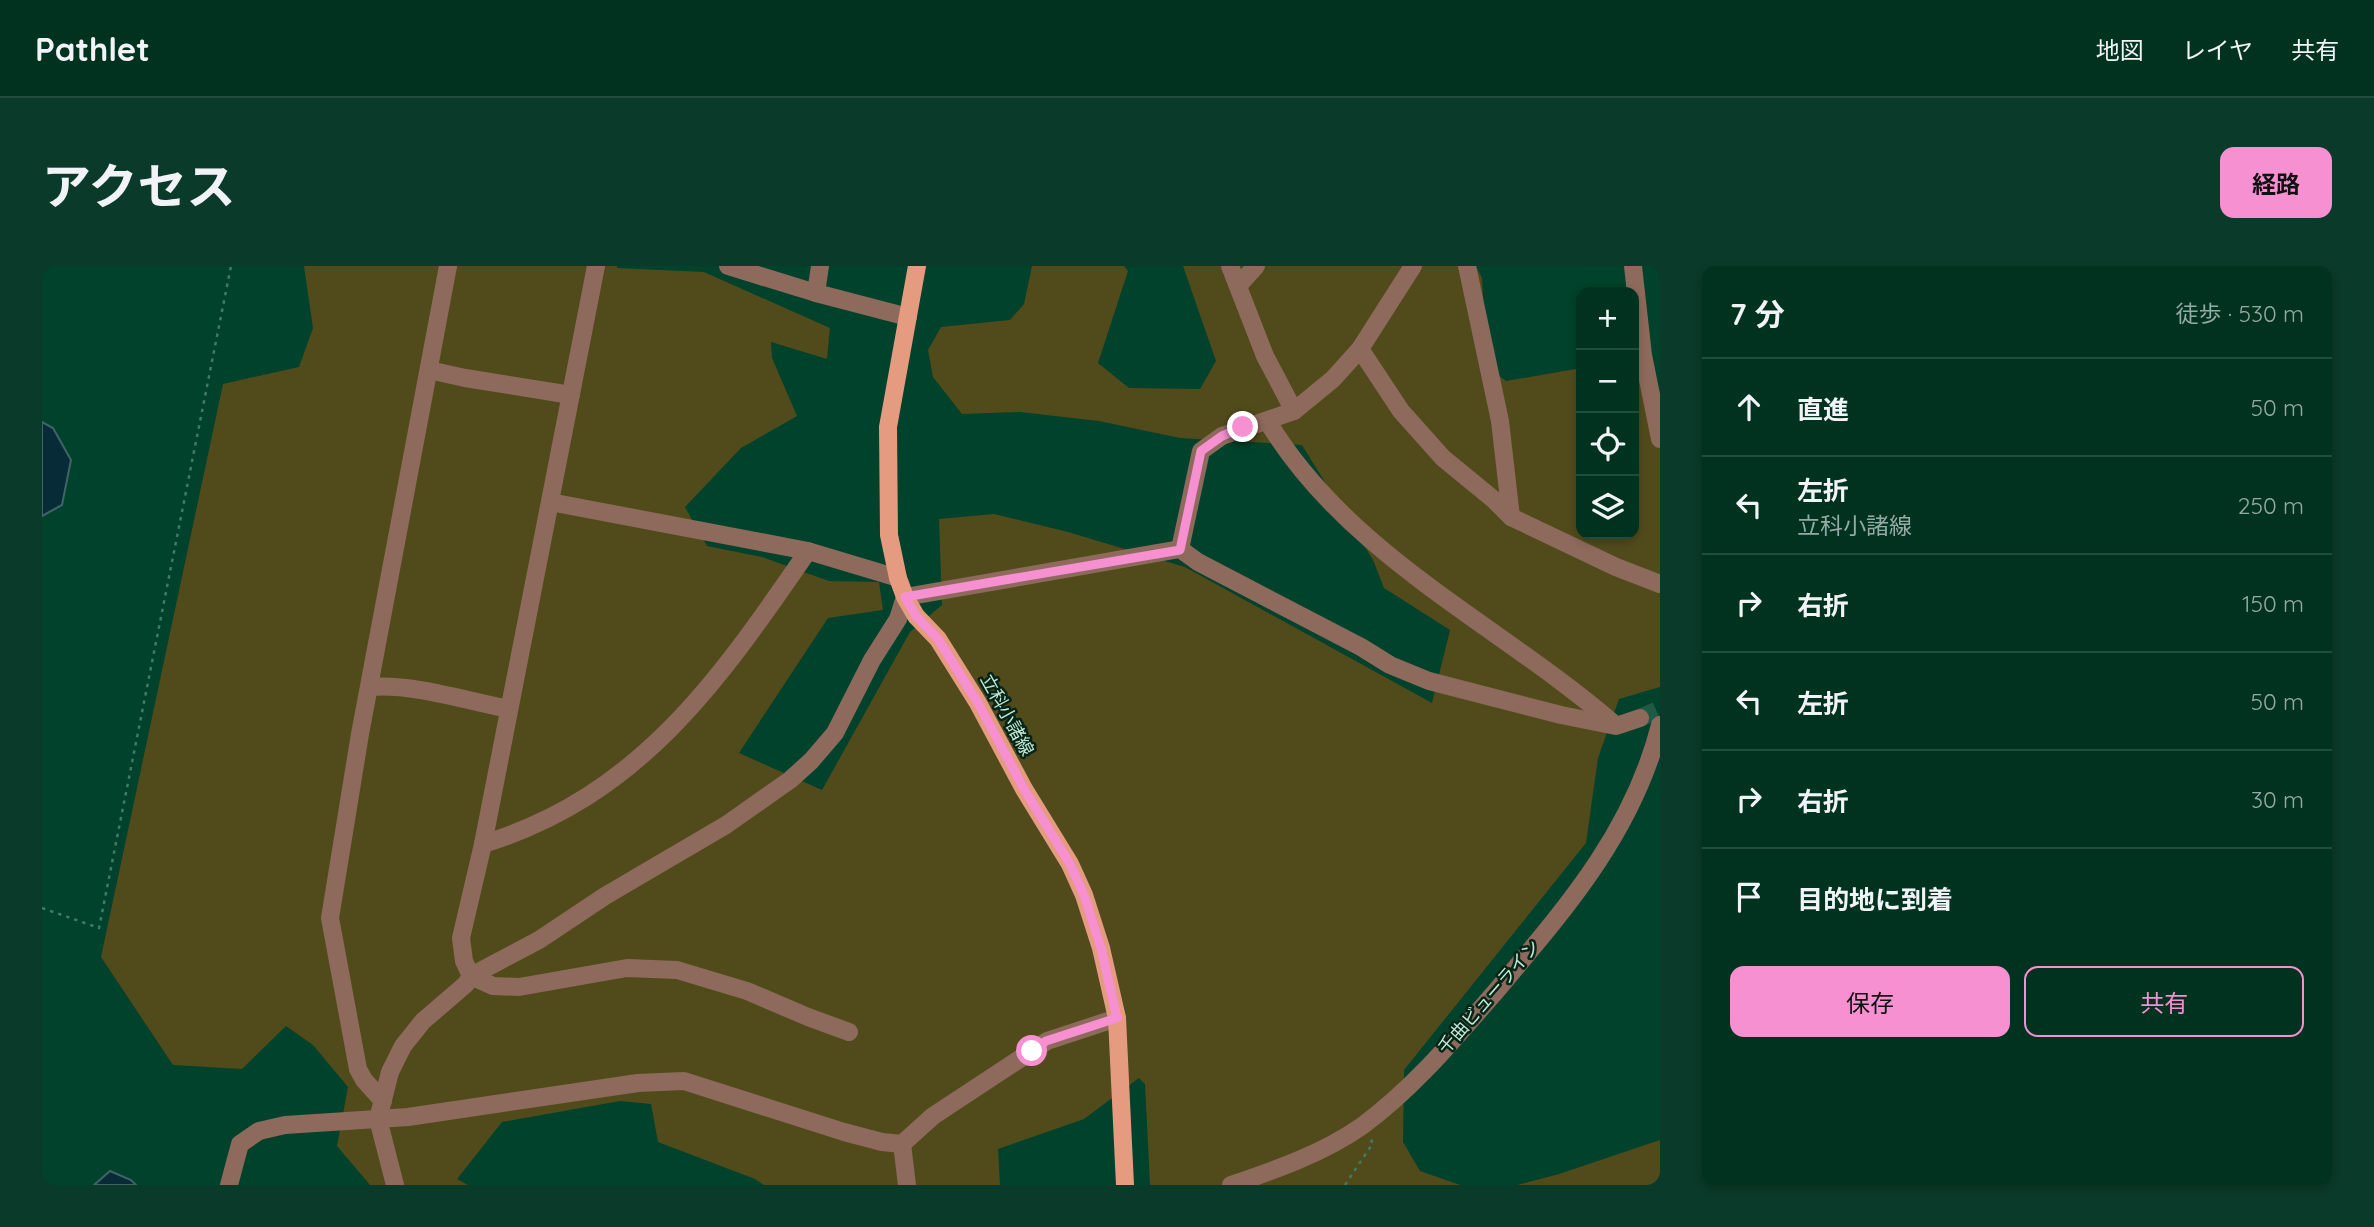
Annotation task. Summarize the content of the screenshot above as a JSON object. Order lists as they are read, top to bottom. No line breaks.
{"streets":{"main road":["立科小諸線"],"street":["千曲ビューライン"]},"page":{"header":"Pathlet","nav":["地図","レイヤ","共有"],"title":"アクセス","buttons":["経路",["保存","共有"]],"heading":["7 分","徒歩 · 530 m"],"map_buttons":["+","−"],"list":[["直進","50 m"],["左折","立科小諸線","250 m"],["右折","150 m"],["左折","50 m"],["右折","30 m"],"目的地に到着"]}}
